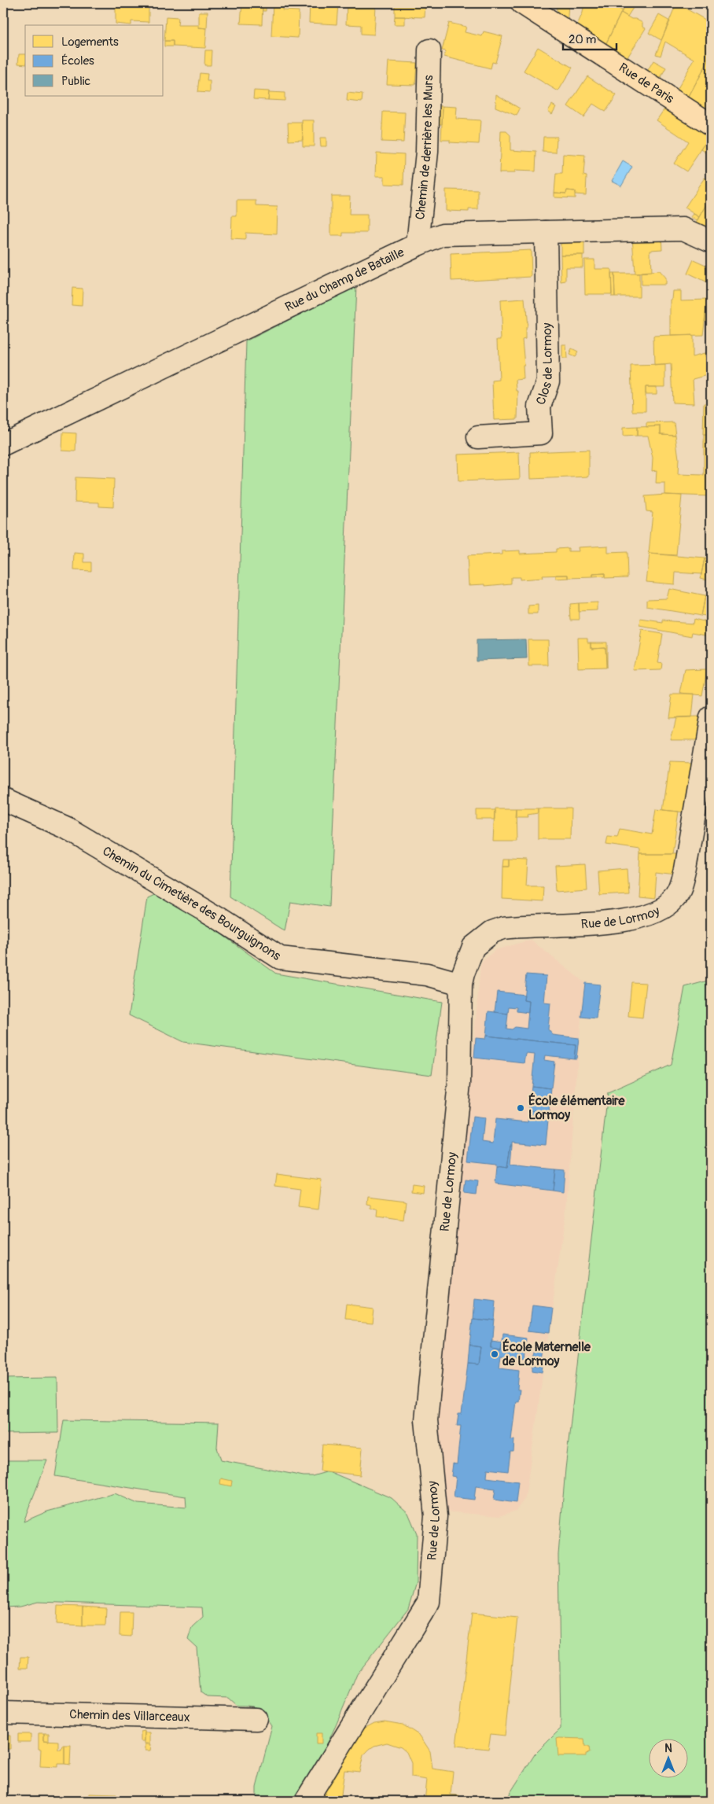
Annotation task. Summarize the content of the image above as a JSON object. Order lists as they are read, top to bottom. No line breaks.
{"streets":{"main road":["Rue de Paris"],"street":["Chemin de derrière les Murs","Rue du Champ de Bataille","Clos de Lormoy","Chemin du Cimetière des Bourguignons","Rue de Lormoy","Chemin des Villarceaux"]},"crossings":[["Chemin de derrière les Murs","Rue du Champ de Bataille"],["Rue du Champ de Bataille","Clos de Lormoy"],["Chemin du Cimetière des Bourguignons","Rue de Lormoy"]],"places":["École élémentaire Lormoy","École Maternelle de Lormoy"],"legend":["Logements","Écoles","Public"],"scale_bar":"20 m","north":"top"}
